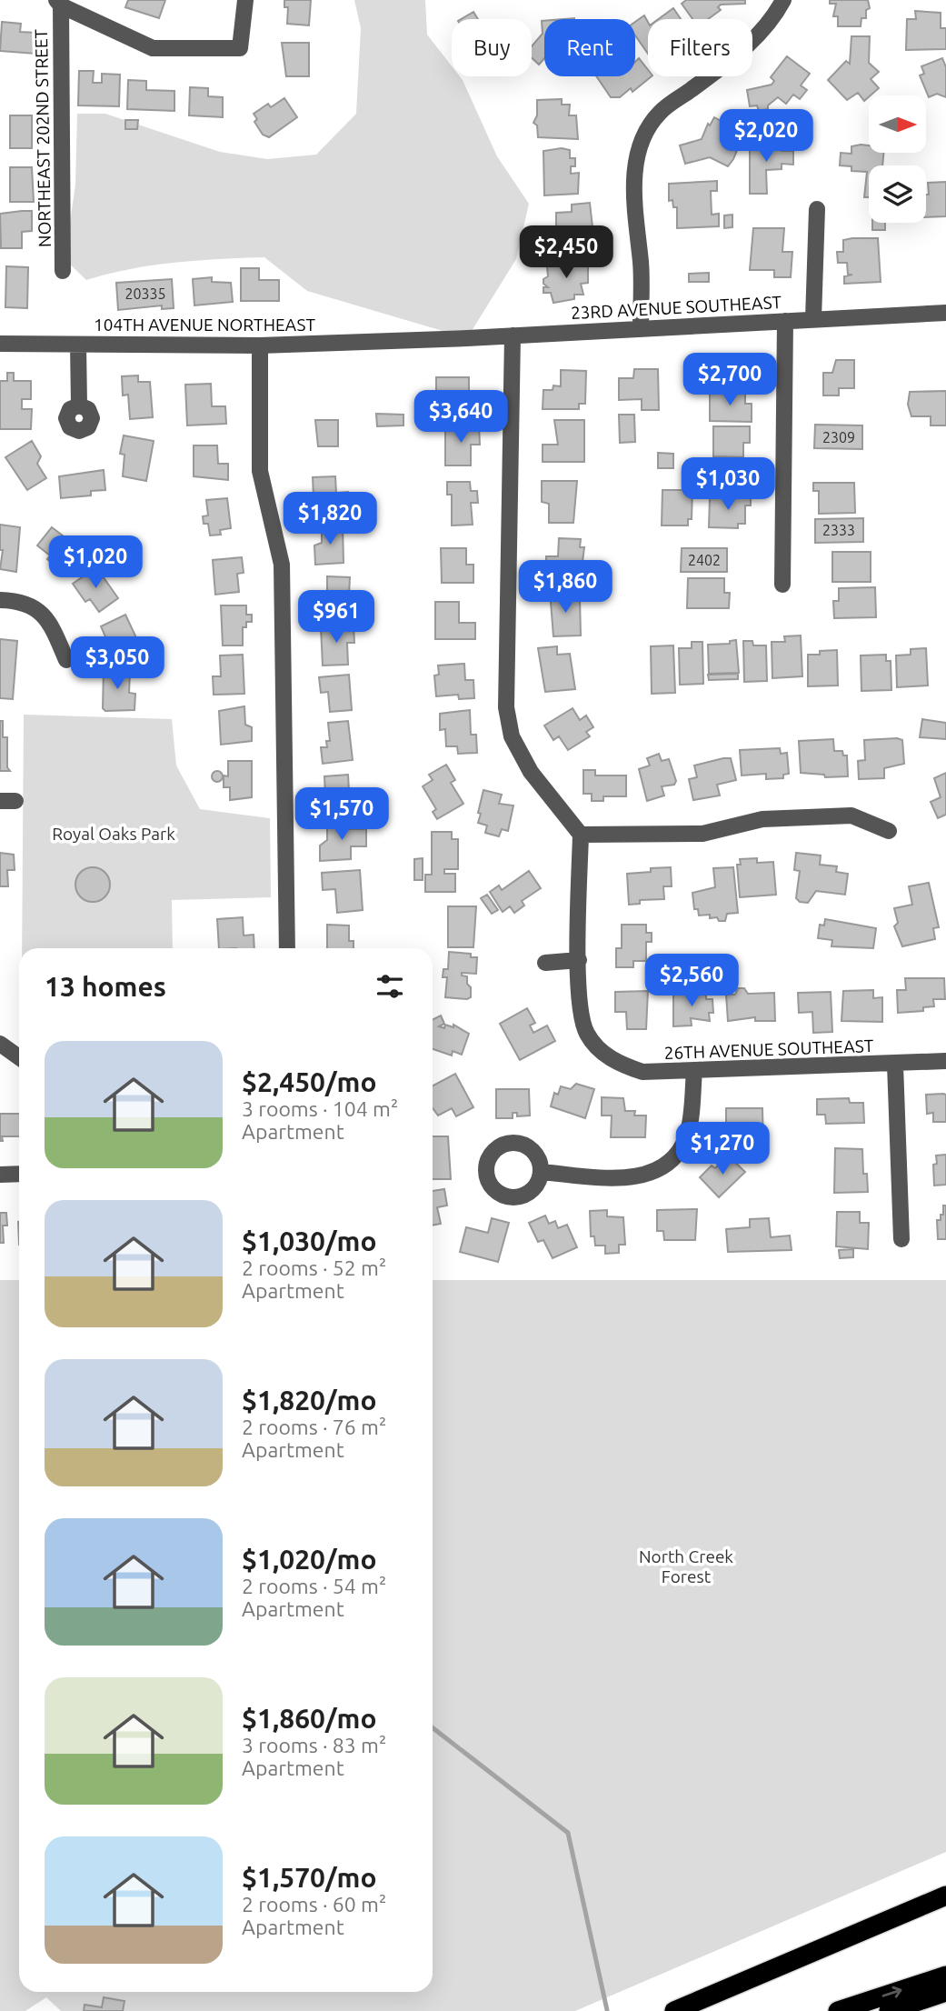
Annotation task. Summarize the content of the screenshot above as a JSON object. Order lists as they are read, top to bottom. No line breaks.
{"streets":{"street":["NORTHEAST 202ND STREET","23RD AVENUE SOUTHEAST","104TH AVENUE NORTHEAST","26TH AVENUE SOUTHEAST"]},"crossings":[["23RD AVENUE SOUTHEAST","104TH AVENUE NORTHEAST"]],"parks":["Royal Oaks Park","North Creek Forest"],"house_numbers":["20335","2309","2333","2402"],"north":"right","page":{"chip":["Buy","Rent","Filters"],"price":["$2,020","$2,450","$2,700","$3,640","$1,030","$1,820","$1,020","$1,860","$961","$3,050","$1,570","$2,560","$1,270"],"heading":"13 homes","list":[{"name":"$2,450/mo","note":"3 rooms · 104 m² · Apartment"},{"name":"$1,030/mo","note":"2 rooms · 52 m² · Apartment"},{"name":"$1,820/mo","note":"2 rooms · 76 m² · Apartment"},{"name":"$1,020/mo","note":"2 rooms · 54 m² · Apartment"},{"name":"$1,860/mo","note":"3 rooms · 83 m² · Apartment"},{"name":"$1,570/mo","note":"2 rooms · 60 m² · Apartment"}]}}
